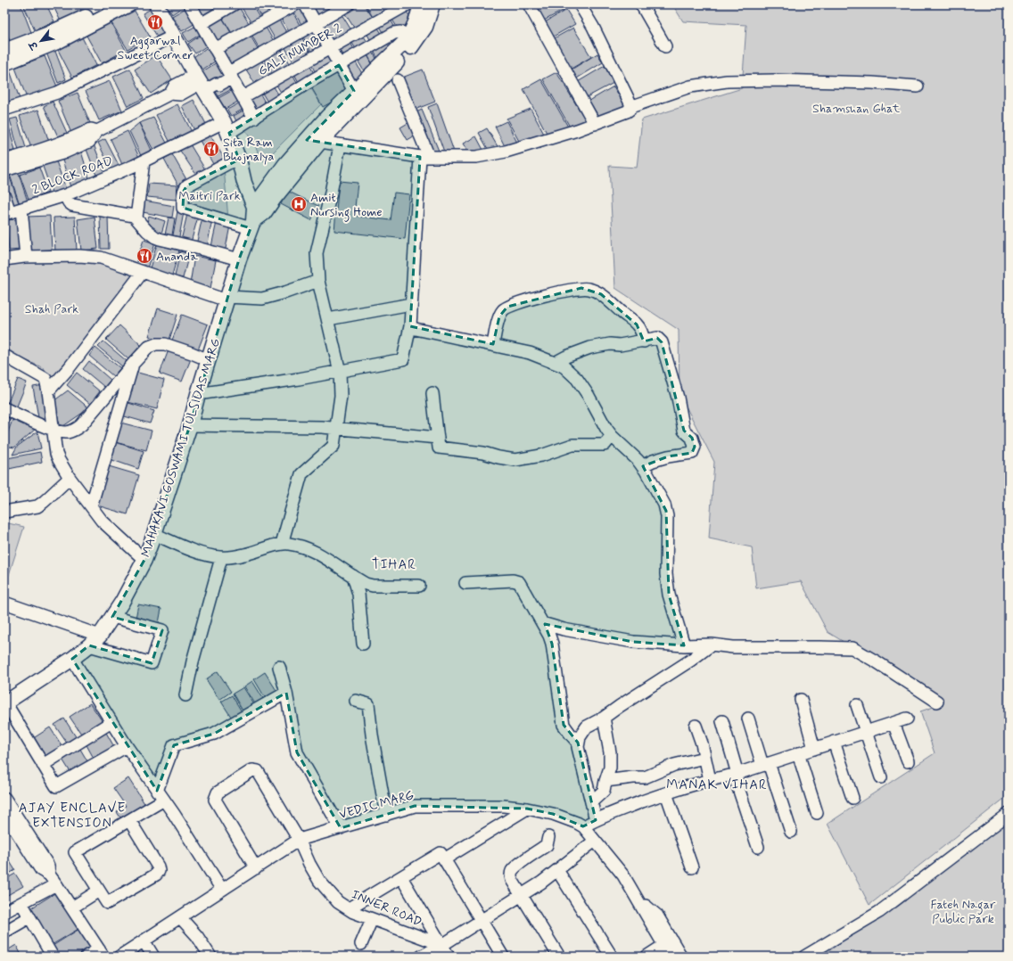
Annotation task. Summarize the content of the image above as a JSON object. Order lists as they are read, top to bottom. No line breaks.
{"streets":{"street":["GALI NUMBER 2","2 BLOCK ROAD","MAHAKAVI GOSWAMI TULSIDAS MARG","VEDIC MARG","INNER ROAD"]},"crossings":[["2 BLOCK ROAD","MAHAKAVI GOSWAMI TULSIDAS MARG"],["VEDIC MARG","INNER ROAD"]],"districts":["TIHAR","MANAK VIHAR","AJAY ENCLAVE EXTENSION"],"parks":["Shamshan Ghat","Maitri Park","Shah Park","Fateh Nagar Public Park"],"places":{"restaurant":["Aggarwal Sweet Corner","Sita Ram Bhojnalya","Ananda"],"hospital":["Amit Nursing Home"]},"north":"bottom left"}
